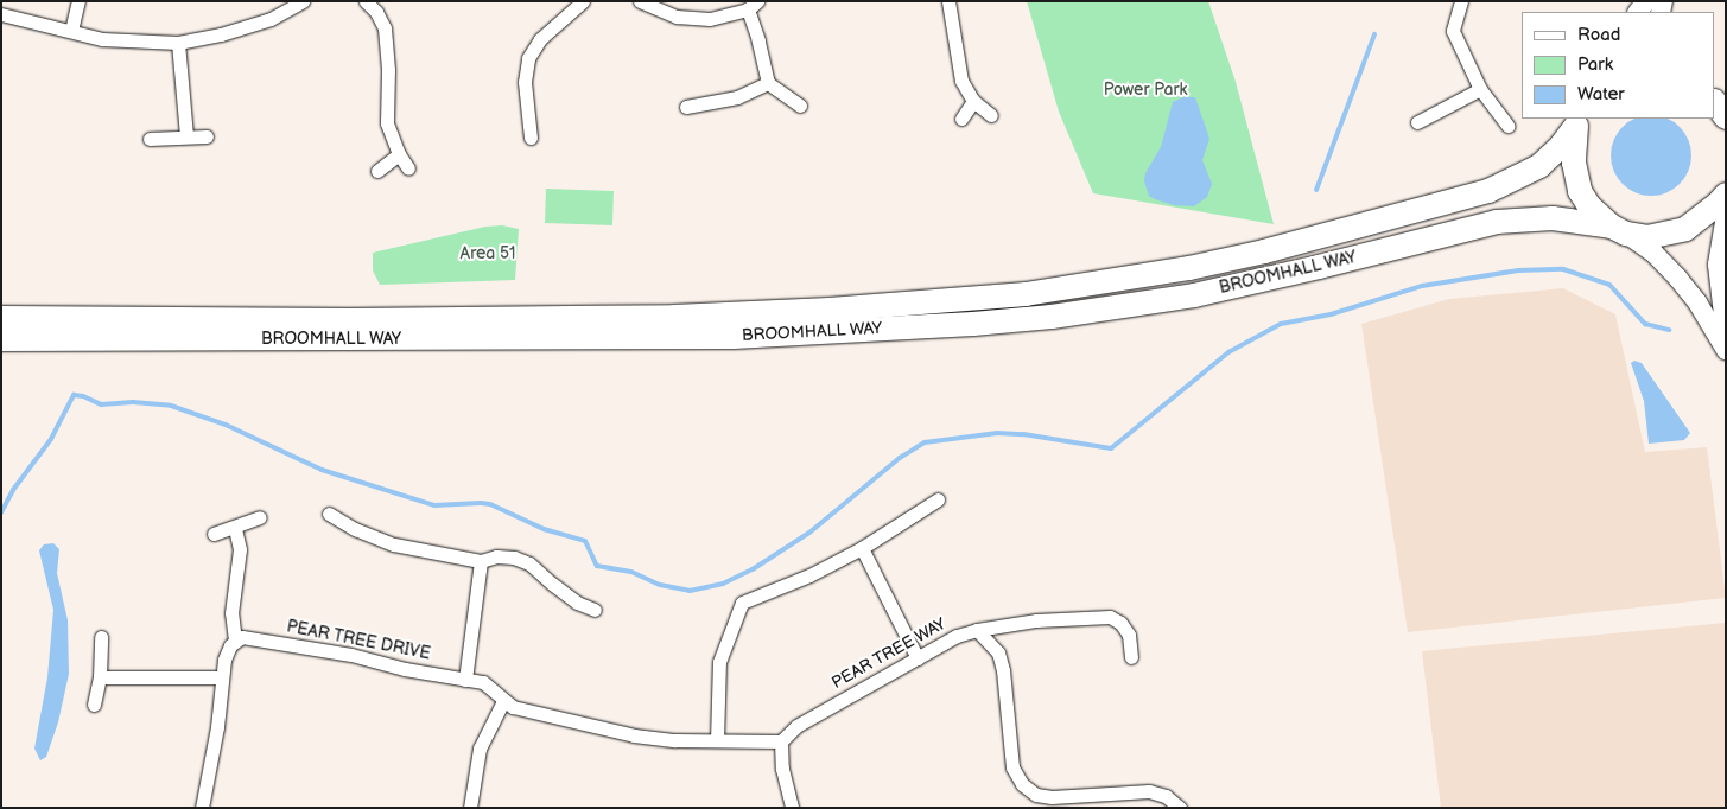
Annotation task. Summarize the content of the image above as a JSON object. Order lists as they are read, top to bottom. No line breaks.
{"streets":{"highway":["BROOMHALL WAY"],"street":["PEAR TREE DRIVE","PEAR TREE WAY"]},"crossings":[["PEAR TREE DRIVE","PEAR TREE WAY"]],"parks":["Power Park","Area 51"],"legend":["Road","Park","Water"]}
